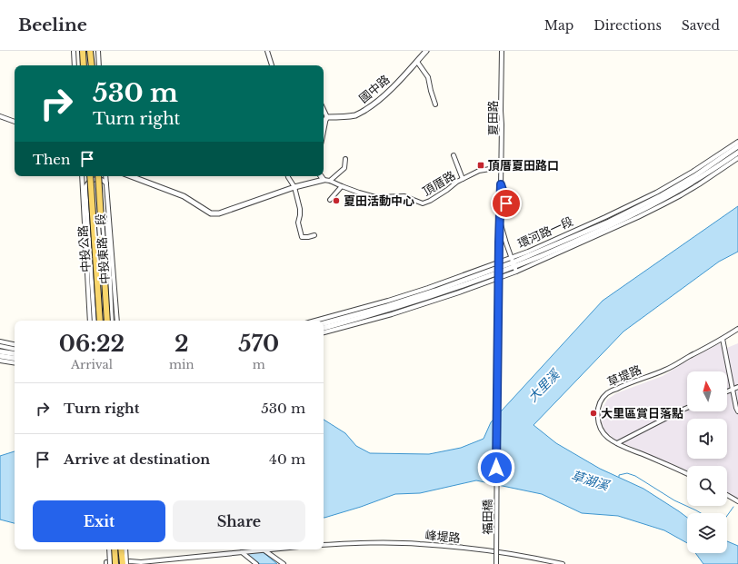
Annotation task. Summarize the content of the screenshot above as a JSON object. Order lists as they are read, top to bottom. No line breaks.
{"streets":{"main road":["中投公路"],"street":["國中路","夏田路","頂厝路","環河路一段","中投東路三段","草堤路","福田橋","峰堤路"]},"crossings":[["夏田路","頂厝路"],["夏田路","福田橋"]],"water":["大里溪","草湖溪"],"places":{"transit":["頂厝夏田路口"],"other":["夏田活動中心","大里區賞日落點"]},"north":"top","page":{"header":"Beeline","nav":["Map","Directions","Saved"],"turn":["530 m","Turn right"],"then":"Then","eta":["06:22","Arrival","2","min","570","m"],"list":[{"name":"Turn right","value":"530 m"},{"name":"Arrive at destination","value":"40 m"}],"buttons":["Exit","Share"]}}
